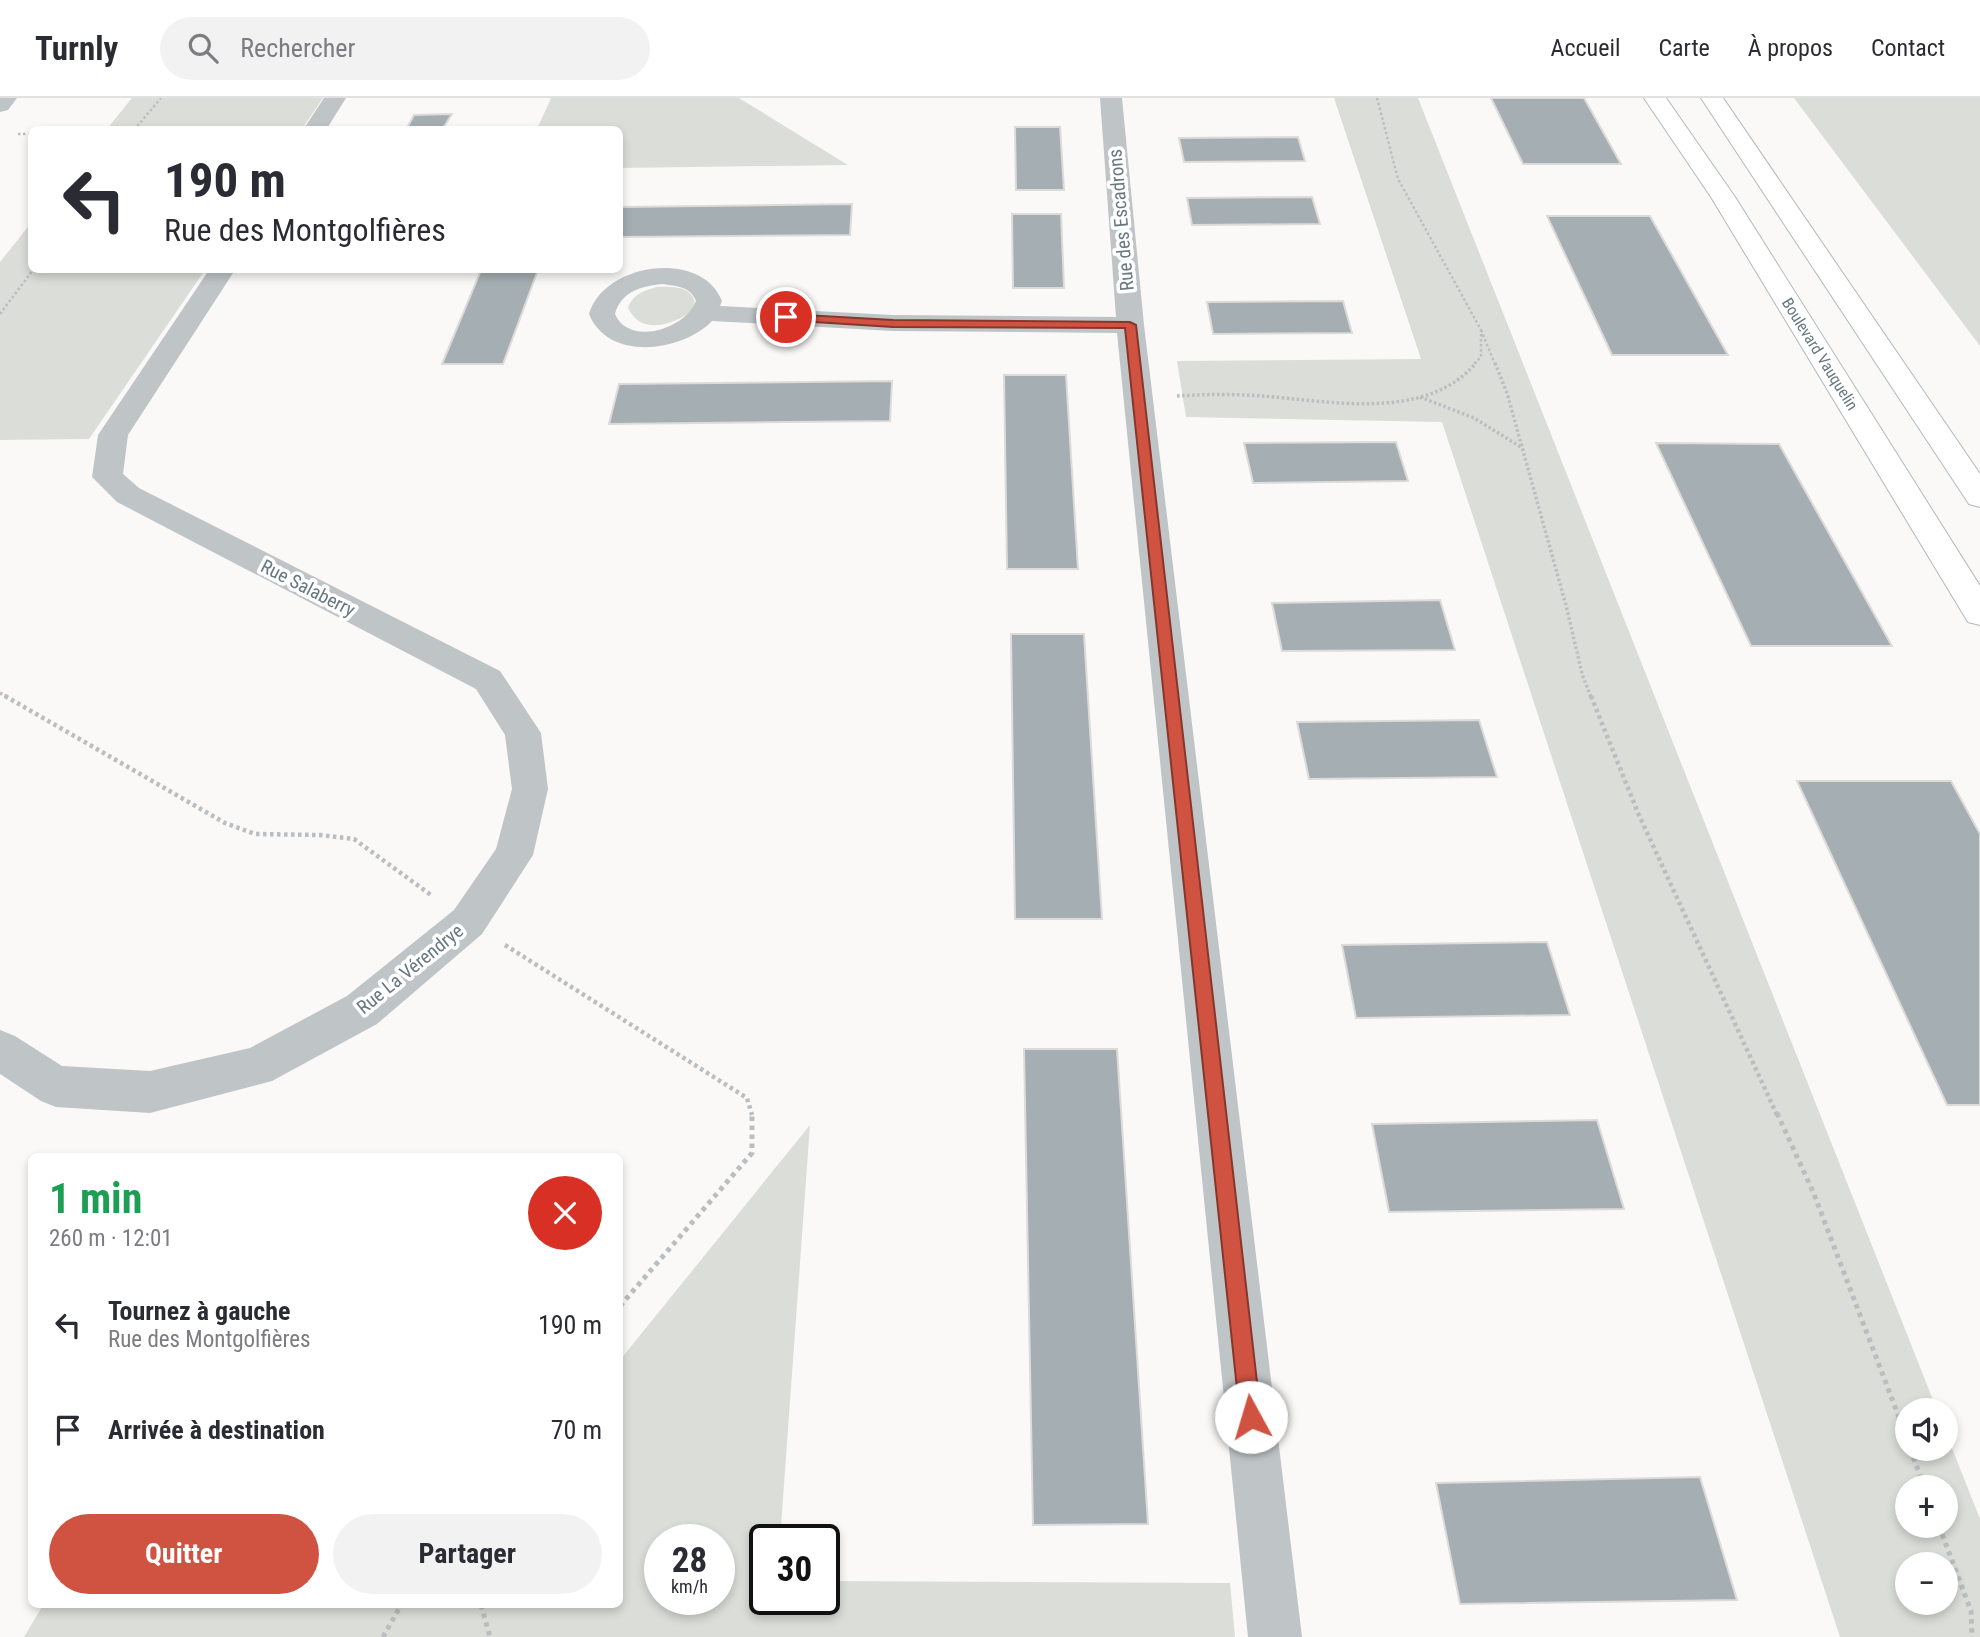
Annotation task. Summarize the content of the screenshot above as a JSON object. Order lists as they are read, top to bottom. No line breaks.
{"streets":{"street":["Rue des Escadrons","Boulevard Vauquelin","Rue Salaberry","Rue La Vérendrye"]},"crossings":[["Rue Salaberry","Rue La Vérendrye"]],"page":{"header":"Turnly","search":"Rechercher","nav":["Accueil","Carte","À propos","Contact"],"turn":["190 m","Rue des Montgolfières"],"heading":["1 min","260 m · 12:01"],"list":[{"name":"Tournez à gauche","note":"Rue des Montgolfières","value":"190 m"},{"name":"Arrivée à destination","value":"70 m"}],"map_buttons":["+","−"],"buttons":["Quitter","Partager"],"speed":"28 km/h","limit":"30"}}
